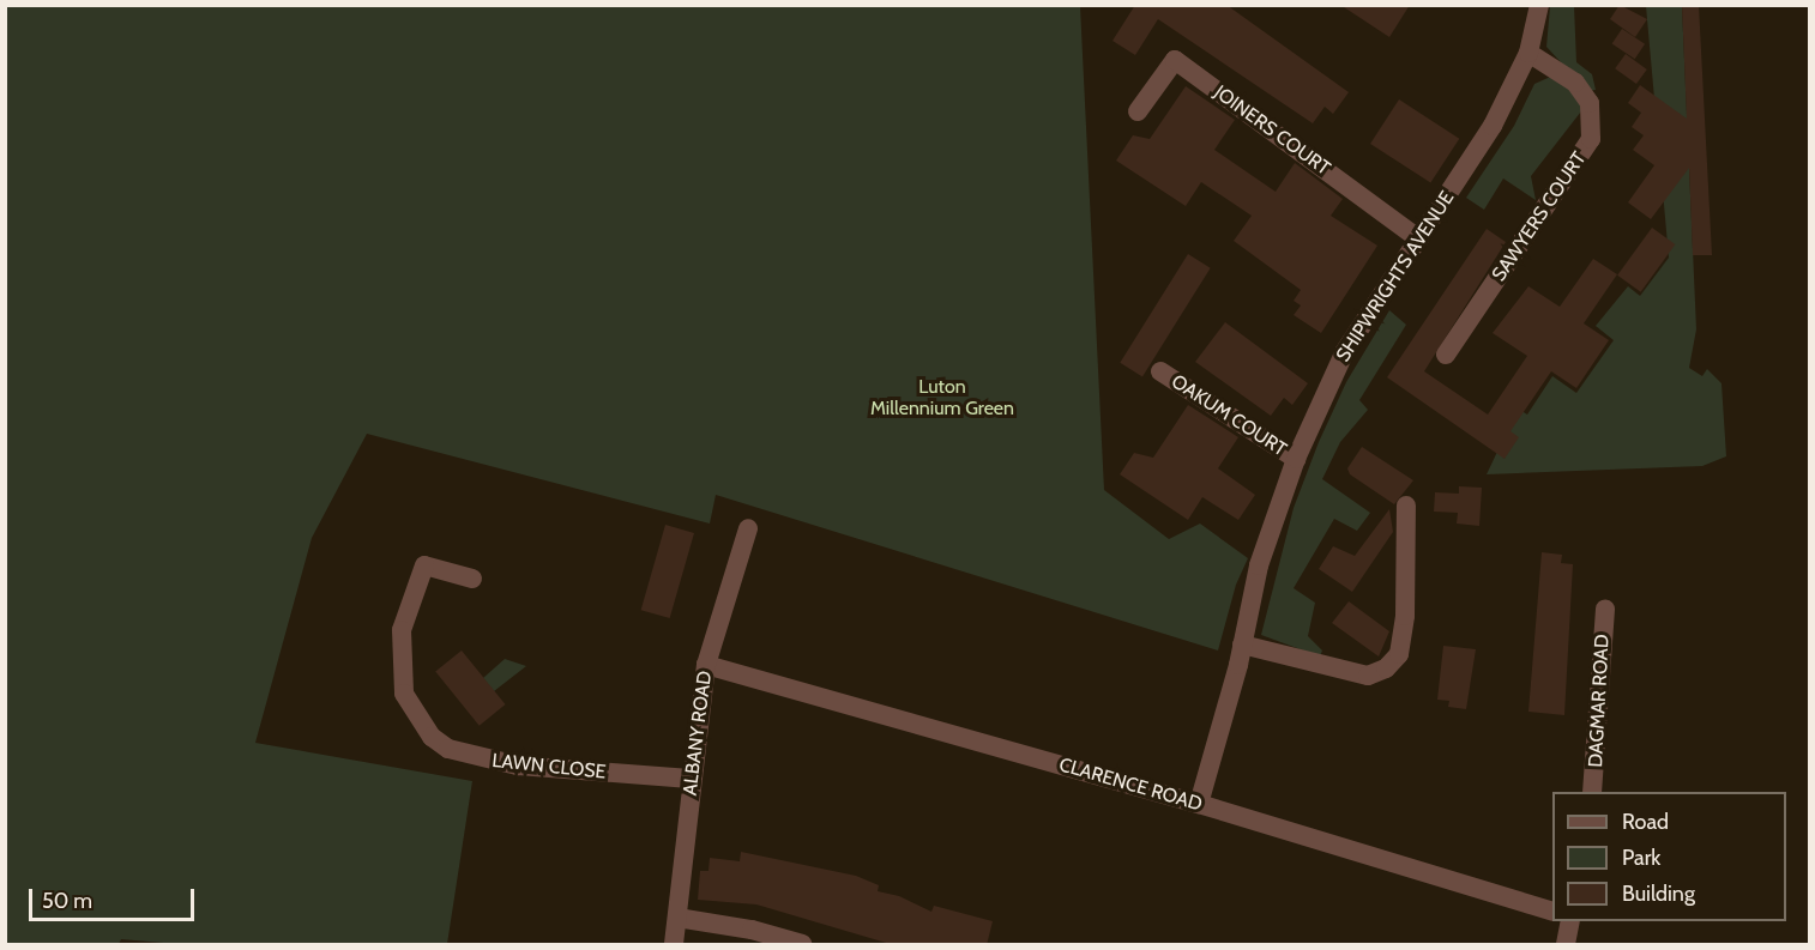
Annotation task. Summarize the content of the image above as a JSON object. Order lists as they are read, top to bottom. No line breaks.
{"streets":{"street":["JOINERS COURT","SAWYERS COURT","SHIPWRIGHTS AVENUE","OAKUM COURT","DAGMAR ROAD","ALBANY ROAD","LAWN CLOSE","CLARENCE ROAD"]},"crossings":[["JOINERS COURT","SHIPWRIGHTS AVENUE"],["SAWYERS COURT","SHIPWRIGHTS AVENUE"],["SHIPWRIGHTS AVENUE","OAKUM COURT"],["SHIPWRIGHTS AVENUE","CLARENCE ROAD"],["ALBANY ROAD","LAWN CLOSE"],["ALBANY ROAD","CLARENCE ROAD"]],"parks":["Luton Millennium Green"],"legend":["Road","Park","Building"],"scale_bar":"50 m"}
